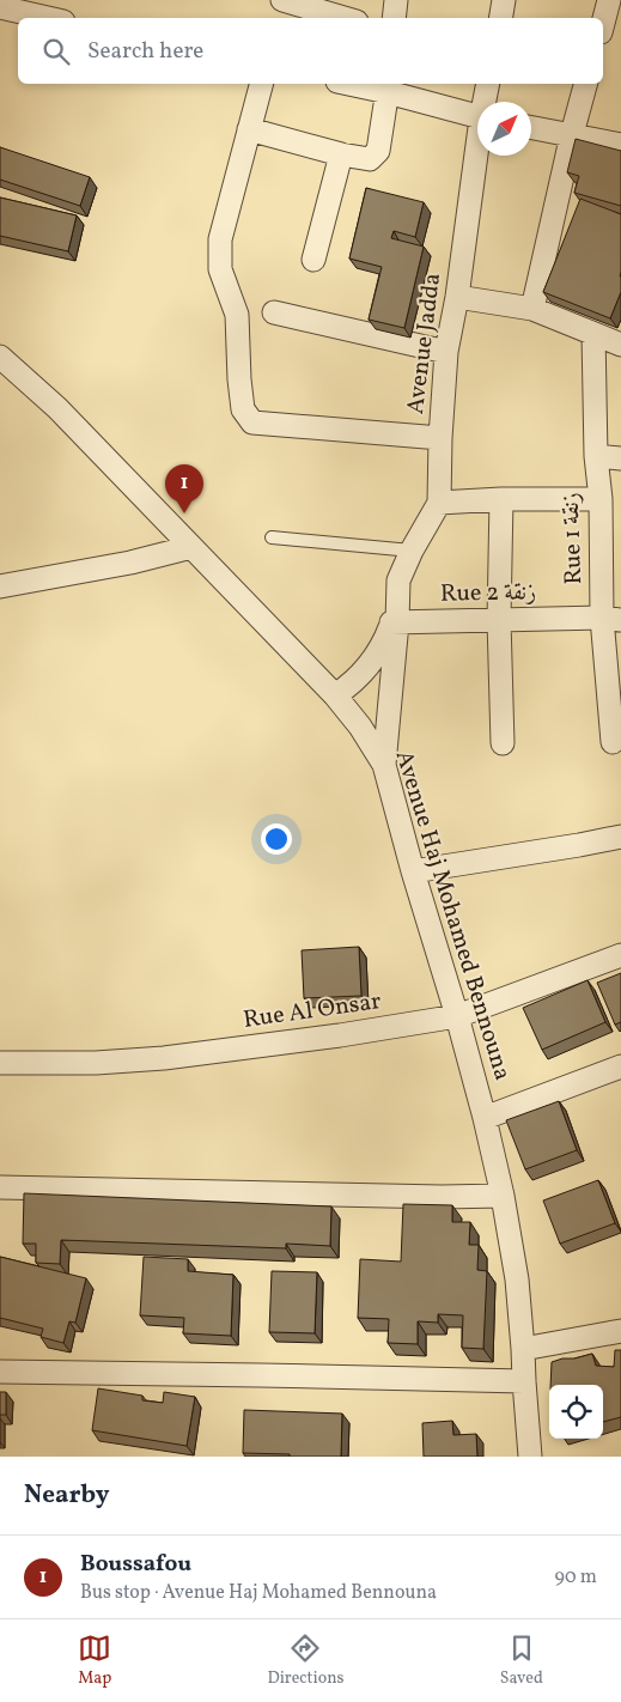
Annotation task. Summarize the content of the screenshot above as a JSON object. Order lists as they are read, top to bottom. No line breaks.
{"streets":{"street":["Avenue Jadda","Rue 1 زنقة","Rue 2 زنقة","Avenue Haj Mohamed Bennouna","Rue Al Onsar"]},"crossings":[["Avenue Jadda","Rue 2 زنقة"],["Avenue Jadda","Avenue Haj Mohamed Bennouna"],["Rue 1 زنقة","Rue 2 زنقة"],["Avenue Haj Mohamed Bennouna","Rue Al Onsar"]],"north":"top right","page":{"search":"Search here","pins":"1","heading":"Nearby","list":[{"mark":"1","name":"Boussafou","note":"Bus stop · Avenue Haj Mohamed Bennouna","value":"90 m"}],"nav":["Map","Directions","Saved"]}}
